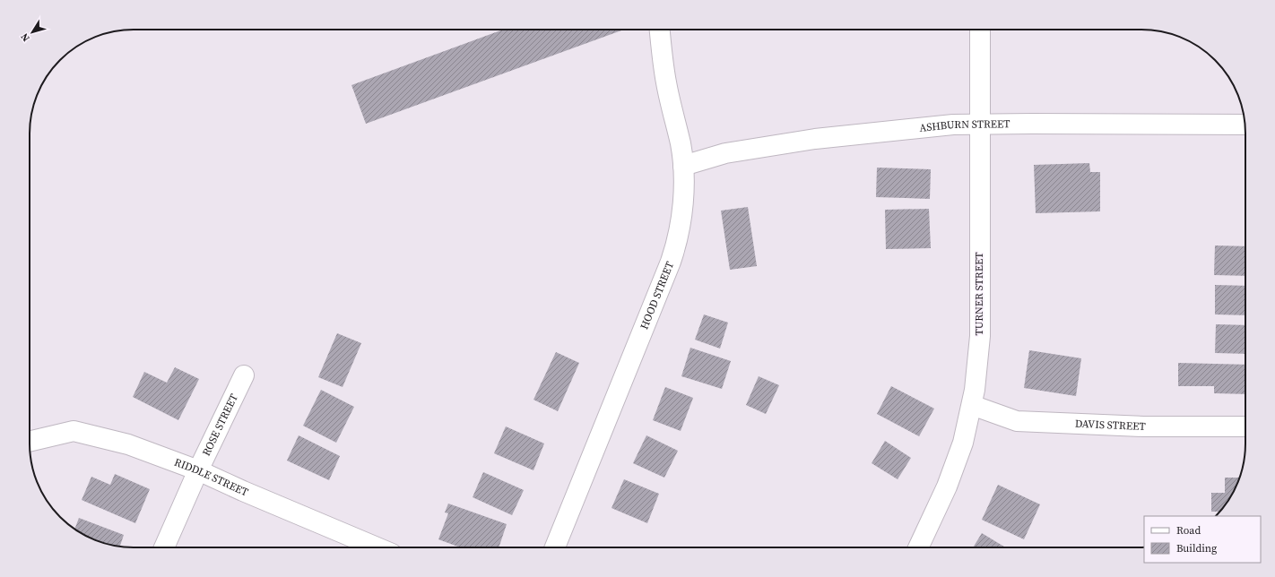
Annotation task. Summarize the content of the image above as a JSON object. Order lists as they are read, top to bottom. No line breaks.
{"streets":{"street":["ASHBURN STREET","TURNER STREET","HOOD STREET","DAVIS STREET","ROSE STREET","RIDDLE STREET"]},"crossings":[["ASHBURN STREET","TURNER STREET"],["ASHBURN STREET","HOOD STREET"],["TURNER STREET","DAVIS STREET"],["ROSE STREET","RIDDLE STREET"]],"legend":["Road","Building"],"north":"bottom left"}
